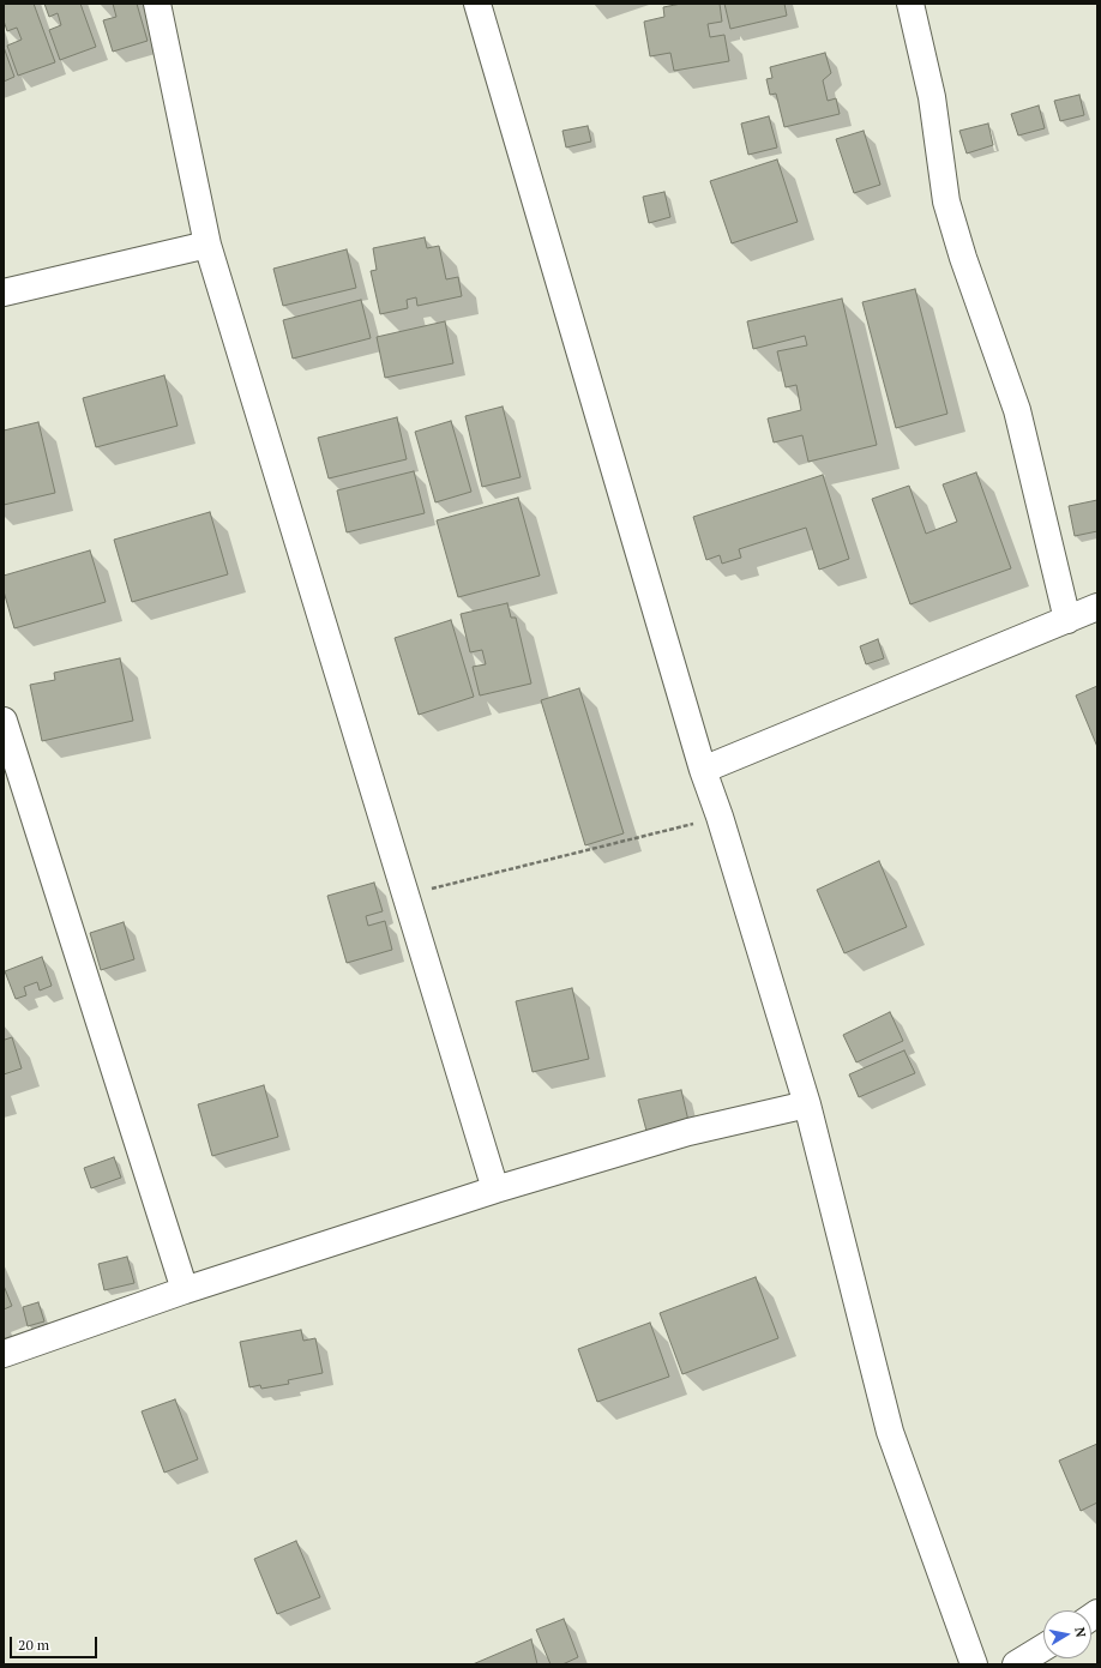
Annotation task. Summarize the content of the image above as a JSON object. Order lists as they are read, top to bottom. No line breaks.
{"scale_bar":"20 m","north":"right"}
